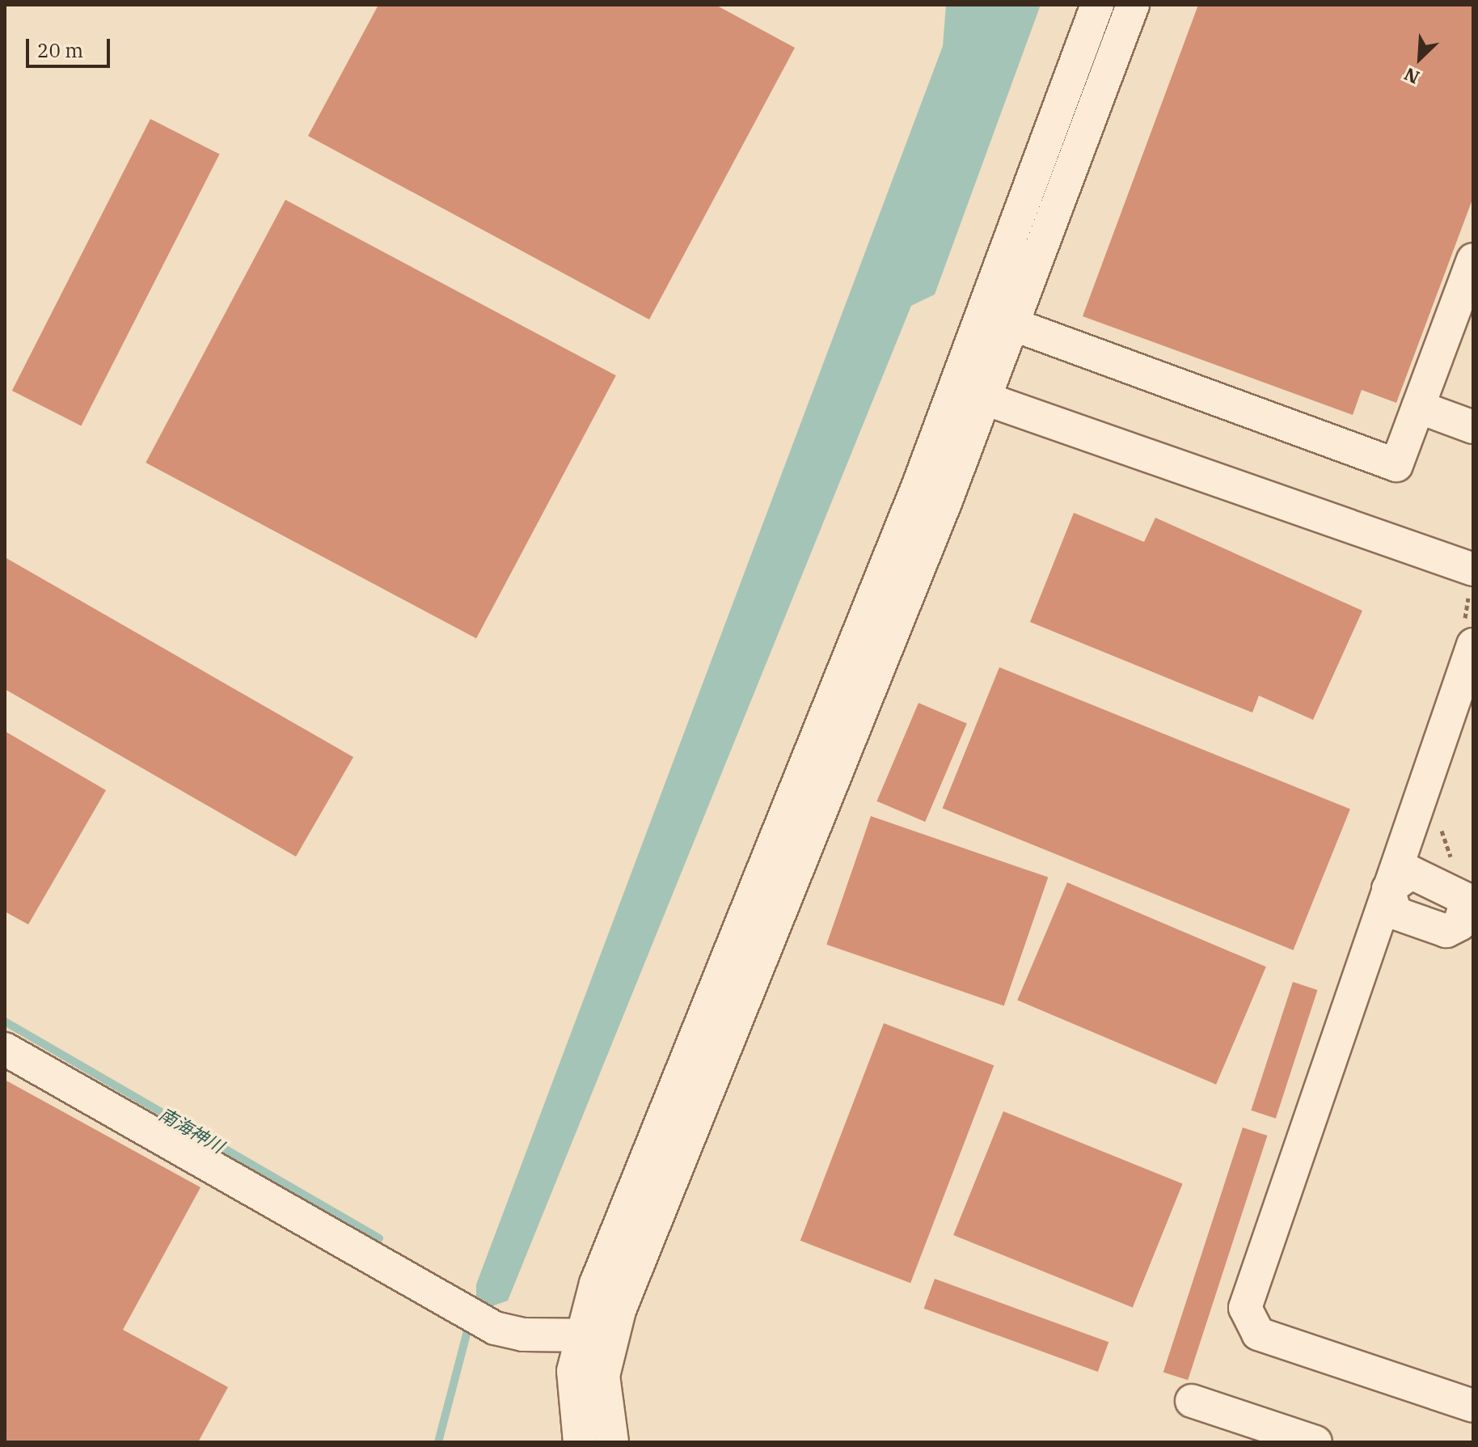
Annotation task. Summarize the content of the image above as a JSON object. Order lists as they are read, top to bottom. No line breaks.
{"water":["南海神川"],"scale_bar":"20 m","north":"bottom left"}
